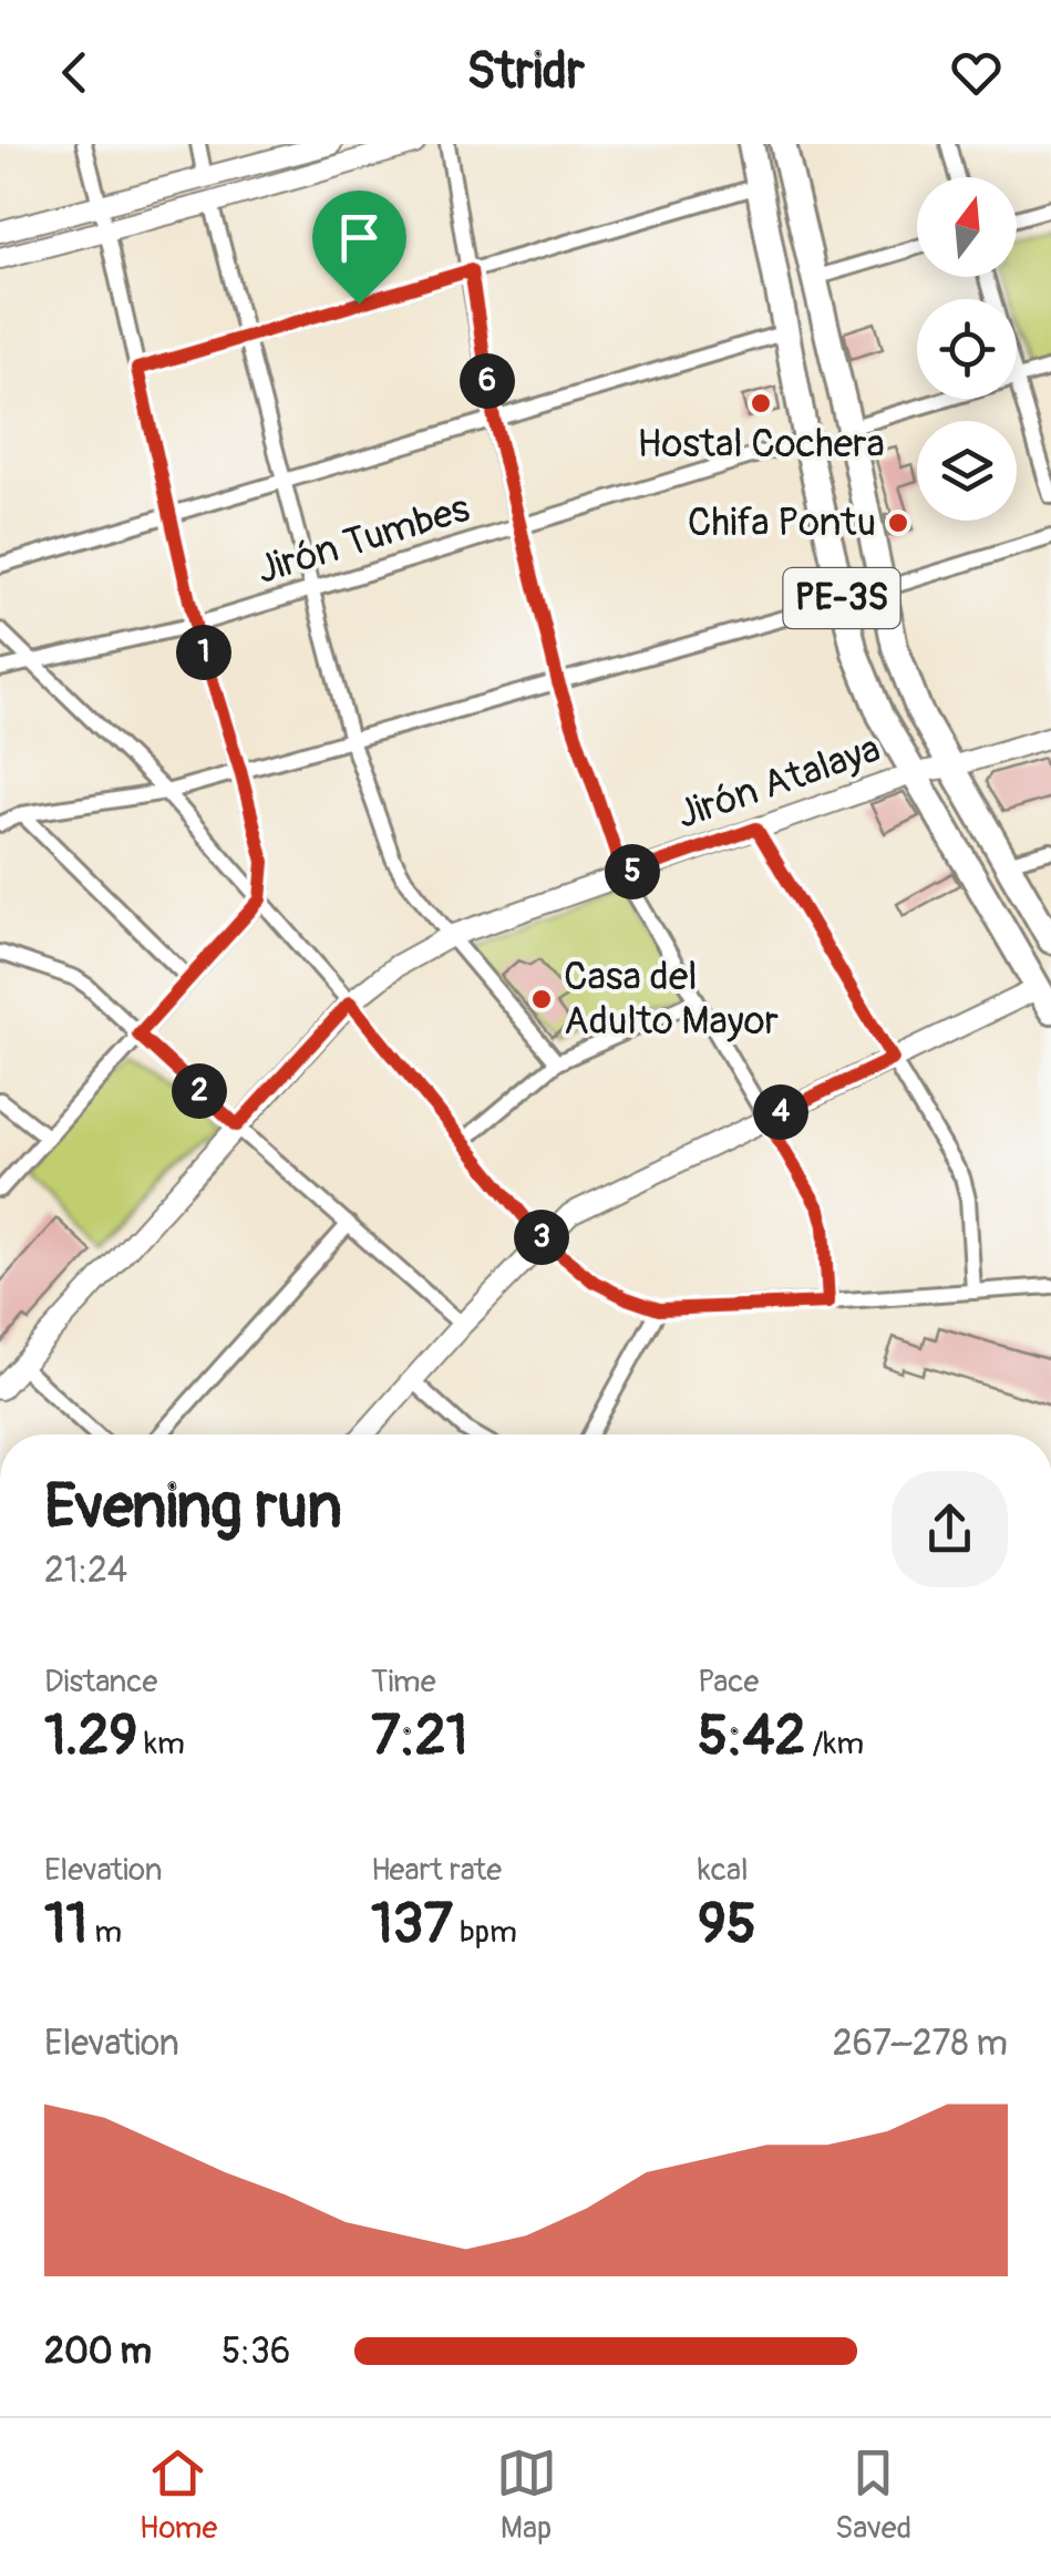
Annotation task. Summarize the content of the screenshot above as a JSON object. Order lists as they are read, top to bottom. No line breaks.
{"streets":{"highway":["PE-3S"],"street":["Jirón Tumbes","Jirón Atalaya"]},"crossings":[["Jirón Tumbes","PE-3S"],["PE-3S","Jirón Atalaya"]],"places":["Hostal Cochera","Chifa Pontu","Casa del Adulto Mayor"],"north":"top","page":{"header":"Stridr","pins":["6","1","5","2","4","3"],"heading":["Evening run","21:24"],"stats":[["Distance","1.29 km"],["Time","7:21"],["Pace","5:42 /km"],["Elevation","11 m"],["Heart rate","137 bpm"],["kcal","95"]],"chart":["Elevation","267–278 m"],"list":[{"name":"200 m","note":"5:36"}],"tabs":["Home","Map","Saved"]}}
